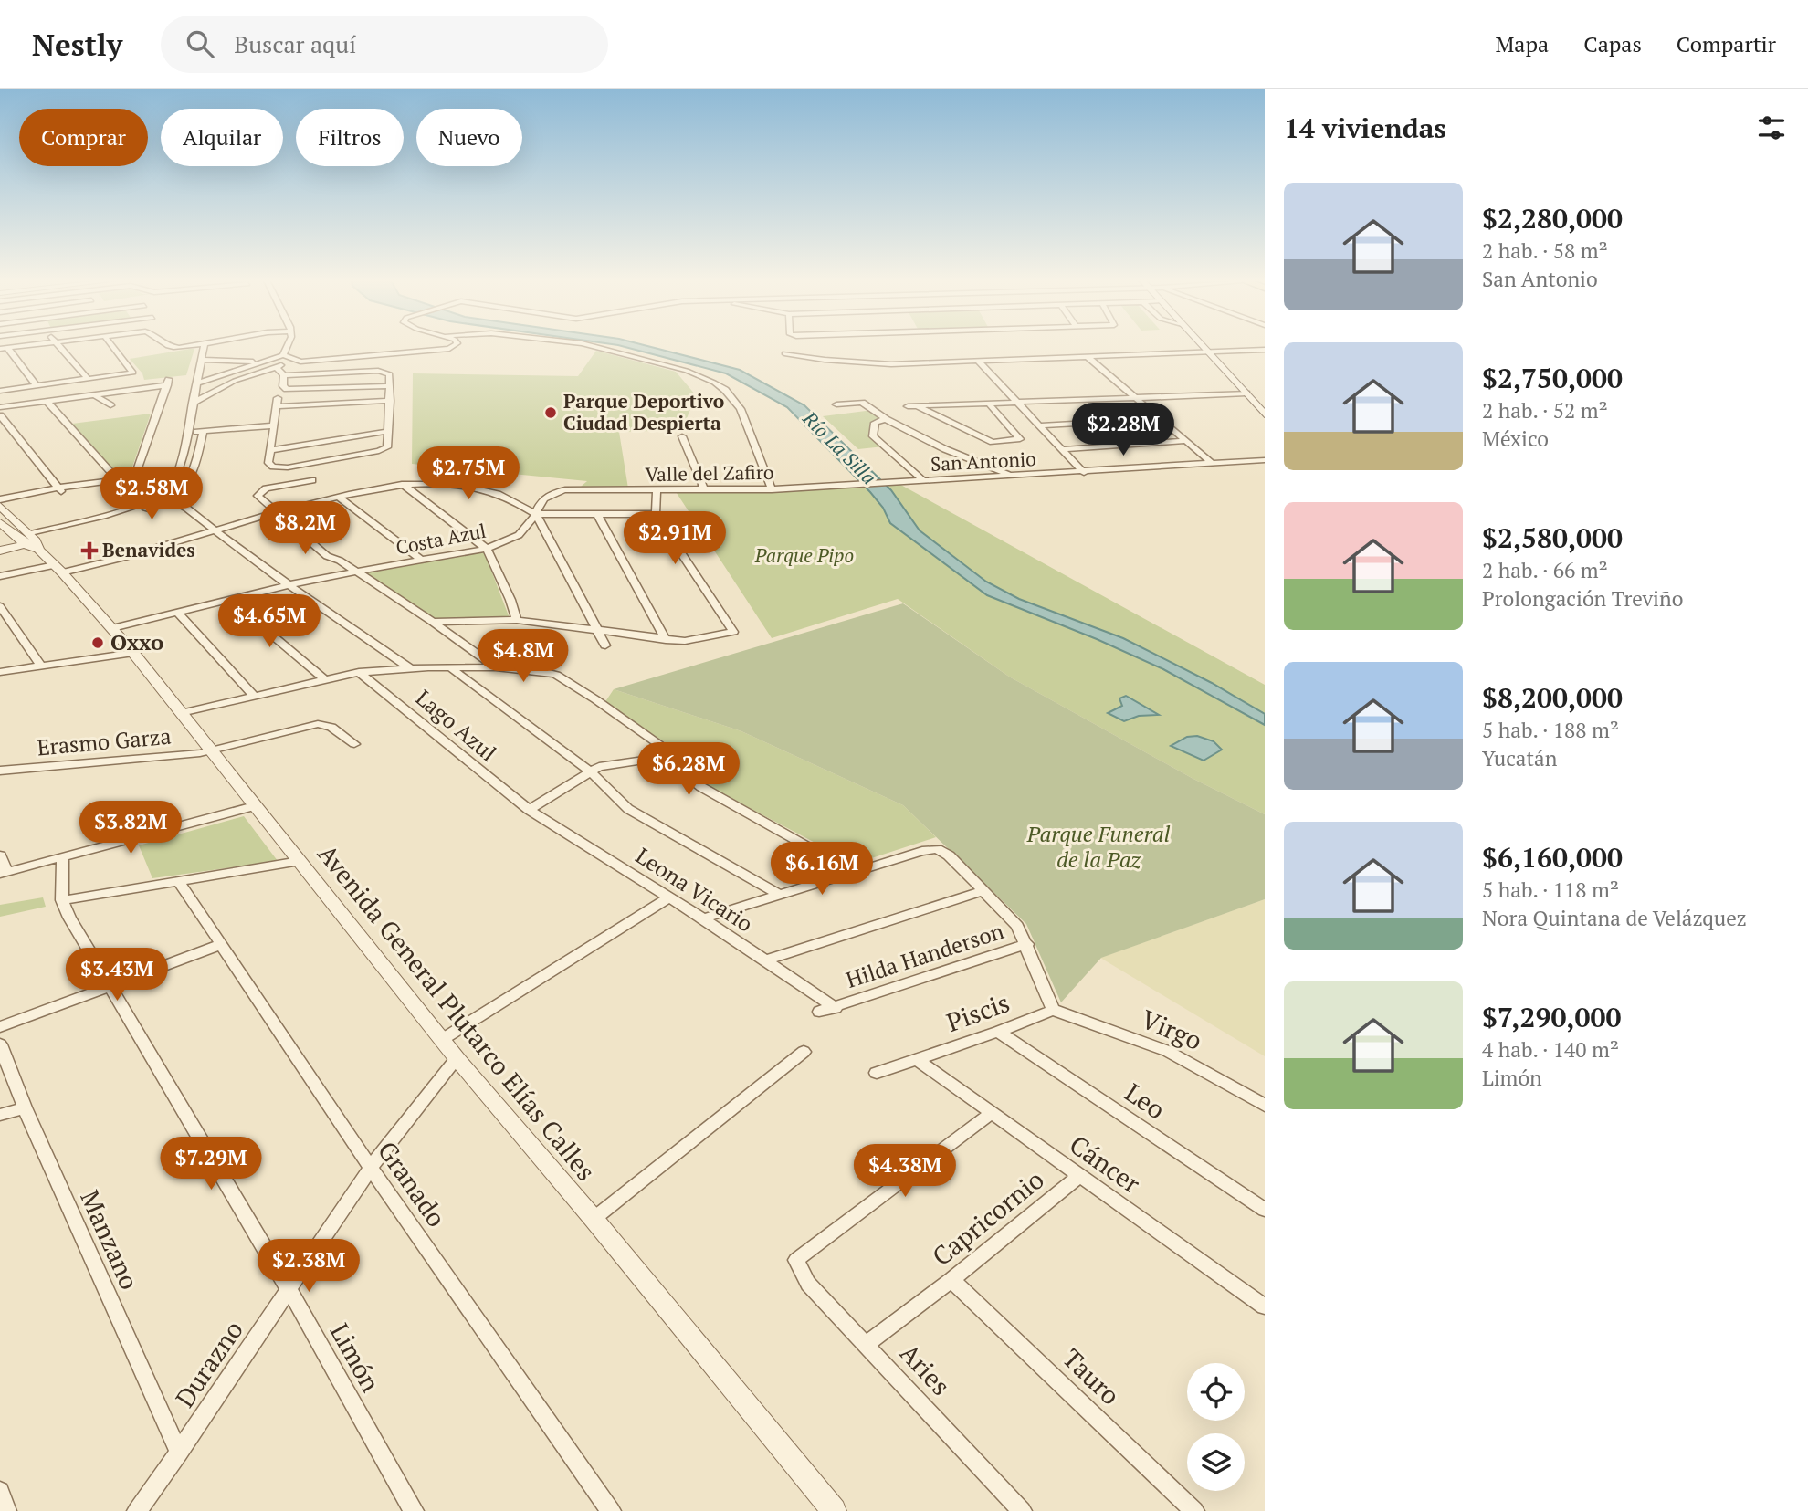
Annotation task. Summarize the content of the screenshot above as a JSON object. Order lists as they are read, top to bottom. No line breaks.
{"streets":{"street":["San Antonio","Valle del Zafiro","Costa Azul","Lago Azul","Erasmo Garza","Leona Vicario","Hilda Handerson","Avenida General Plutarco Elías Calles","Piscis","Virgo","Leo","Cáncer","Granado","Capricornio","Manzano","Limón","Durazno","Aries","Tauro"]},"crossings":[["San Antonio","Valle del Zafiro"],["Costa Azul","Avenida General Plutarco Elías Calles"],["Lago Azul","Leona Vicario"],["Erasmo Garza","Avenida General Plutarco Elías Calles"],["Leona Vicario","Hilda Handerson"],["Avenida General Plutarco Elías Calles","Durazno"],["Piscis","Virgo"],["Piscis","Leo"],["Piscis","Cáncer"],["Cáncer","Capricornio"],["Cáncer","Aries"],["Granado","Durazno"],["Capricornio","Aries"],["Capricornio","Tauro"],["Manzano","Durazno"],["Limón","Durazno"]],"water":["Río La Silla"],"parks":["Parque Pipo","Parque Funeral de la Paz"],"places":{"other":["Parque Deportivo Ciudad Despierta","Oxxo"],"health":["Benavides"]},"page":{"header":"Nestly","search":"Buscar aquí","nav":["Mapa","Capas","Compartir"],"heading":"14 viviendas","chip":["Comprar","Alquilar","Filtros","Nuevo"],"list":[{"name":"$2,280,000","note":"2 hab. · 58 m² · San Antonio"},{"name":"$2,750,000","note":"2 hab. · 52 m² · México"},{"name":"$2,580,000","note":"2 hab. · 66 m² · Prolongación Treviño"},{"name":"$8,200,000","note":"5 hab. · 188 m² · Yucatán"},{"name":"$6,160,000","note":"5 hab. · 118 m² · Nora Quintana de Velázquez"},{"name":"$7,290,000","note":"4 hab. · 140 m² · Limón"}],"price":["$2.28M","$2.75M","$2.58M","$8.2M","$2.91M","$4.65M","$4.8M","$6.28M","$3.82M","$6.16M","$3.43M","$7.29M","$4.38M","$2.38M"]}}
